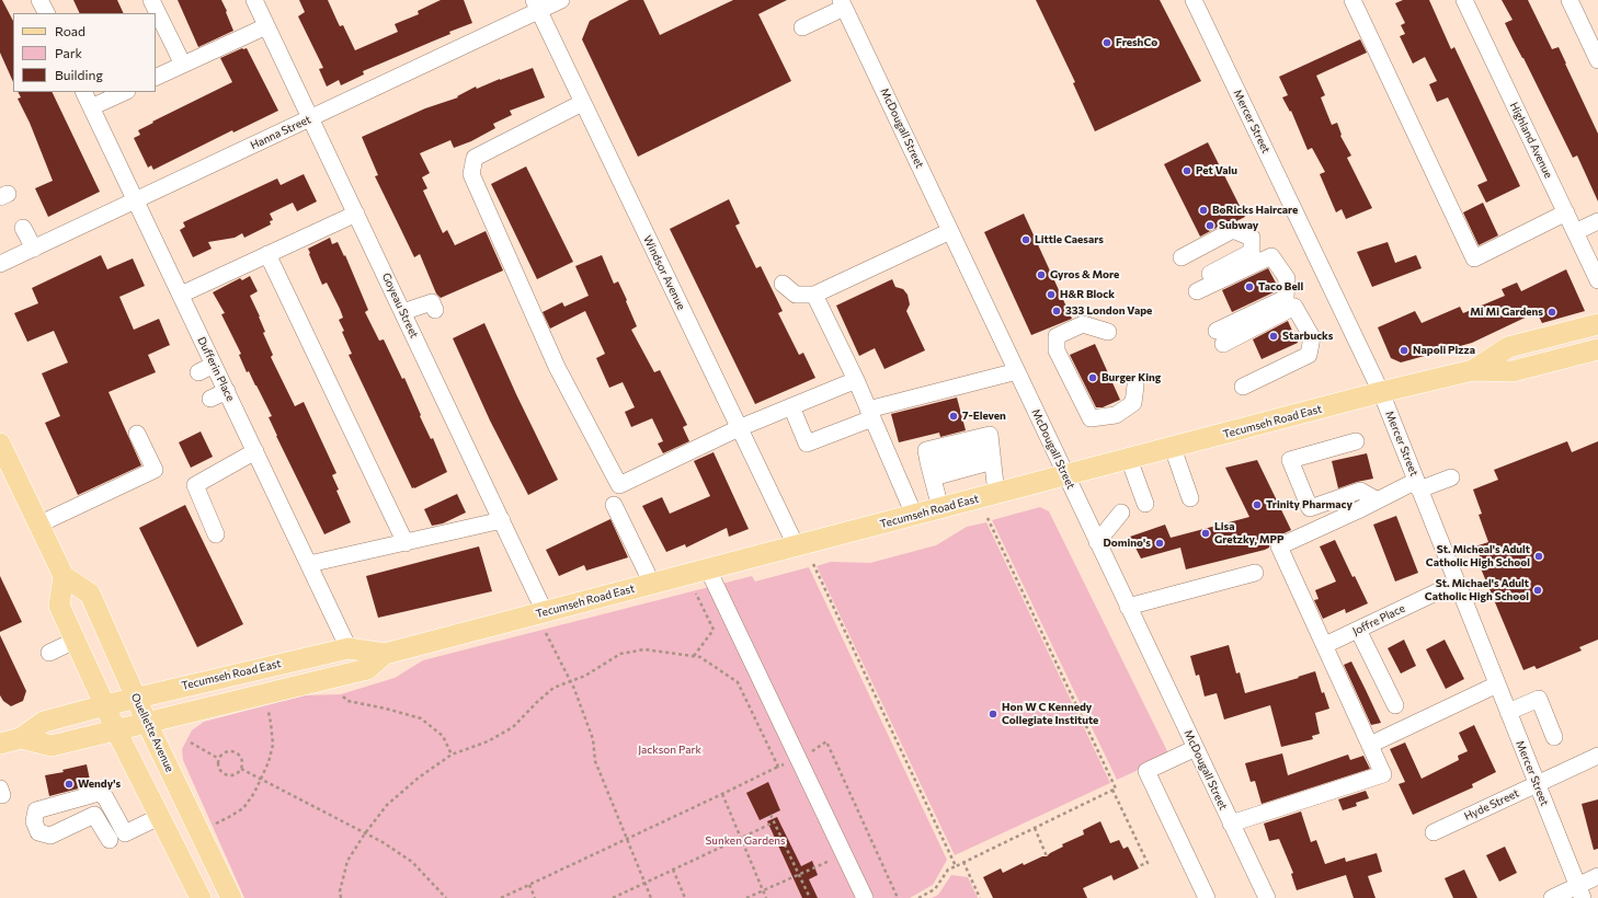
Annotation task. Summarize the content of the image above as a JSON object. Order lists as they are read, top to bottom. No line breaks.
{"streets":{"main road":["Tecumseh Road East","Ouellette Avenue"],"street":["Mercer Street","McDougall Street","Hanna Street","Highland Avenue","Windsor Avenue","Goyeau Street","Dufferin Place","Joffre Place","Hyde Street"]},"crossings":[["Mercer Street","Tecumseh Road East"],["Mercer Street","Joffre Place"],["Mercer Street","Hyde Street"],["McDougall Street","Tecumseh Road East"],["Hanna Street","Windsor Avenue"],["Hanna Street","Goyeau Street"],["Hanna Street","Dufferin Place"],["Windsor Avenue","Tecumseh Road East"],["Goyeau Street","Tecumseh Road East"],["Dufferin Place","Tecumseh Road East"],["Tecumseh Road East","Ouellette Avenue"]],"parks":["Jackson Park","Sunken Gardens"],"places":["FreshCo","Pet Valu","BoRicks Haircare","Subway","Little Caesars","Gyros & More","Taco Bell","H&R Block","333 London Vape","Mi Mi Gardens","Starbucks","Napoli Pizza","Burger King","7-Eleven","Trinity Pharmacy","Lisa Gretzky, MPP","Domino's","St. Micheal's Adult Catholic High School","St. Michael's Adult Catholic High School","Hon W C Kennedy Collegiate Institute","Wendy's"],"legend":["Road","Park","Building"]}
